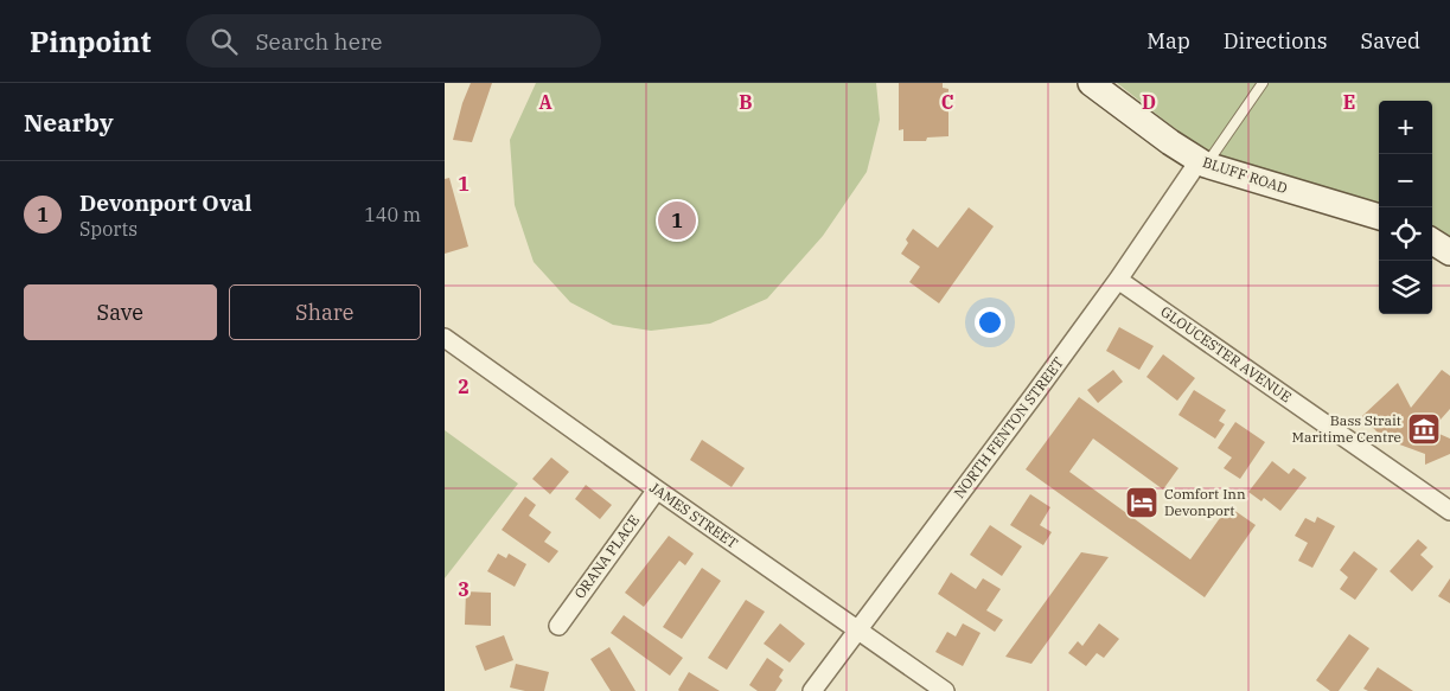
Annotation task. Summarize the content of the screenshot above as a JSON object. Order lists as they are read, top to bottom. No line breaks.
{"streets":{"street":["BLUFF ROAD","GLOUCESTER AVENUE","NORTH FENTON STREET","JAMES STREET","ORANA PLACE"]},"crossings":[["BLUFF ROAD","NORTH FENTON STREET"],["GLOUCESTER AVENUE","NORTH FENTON STREET"],["NORTH FENTON STREET","JAMES STREET"],["JAMES STREET","ORANA PLACE"]],"places":{"museum":["Bass Strait Maritime Centre"],"hotel":["Comfort Inn Devonport"]},"page":{"header":"Pinpoint","search":"Search here","nav":["Map","Directions","Saved"],"heading":"Nearby","map_buttons":["+","−"],"list":[{"mark":"1","name":"Devonport Oval","note":"Sports","value":"140 m"}],"pins":"1","buttons":["Save","Share"]},"grid":{"columns":["A","B","C","D","E"],"rows":["1","2","3"]}}
